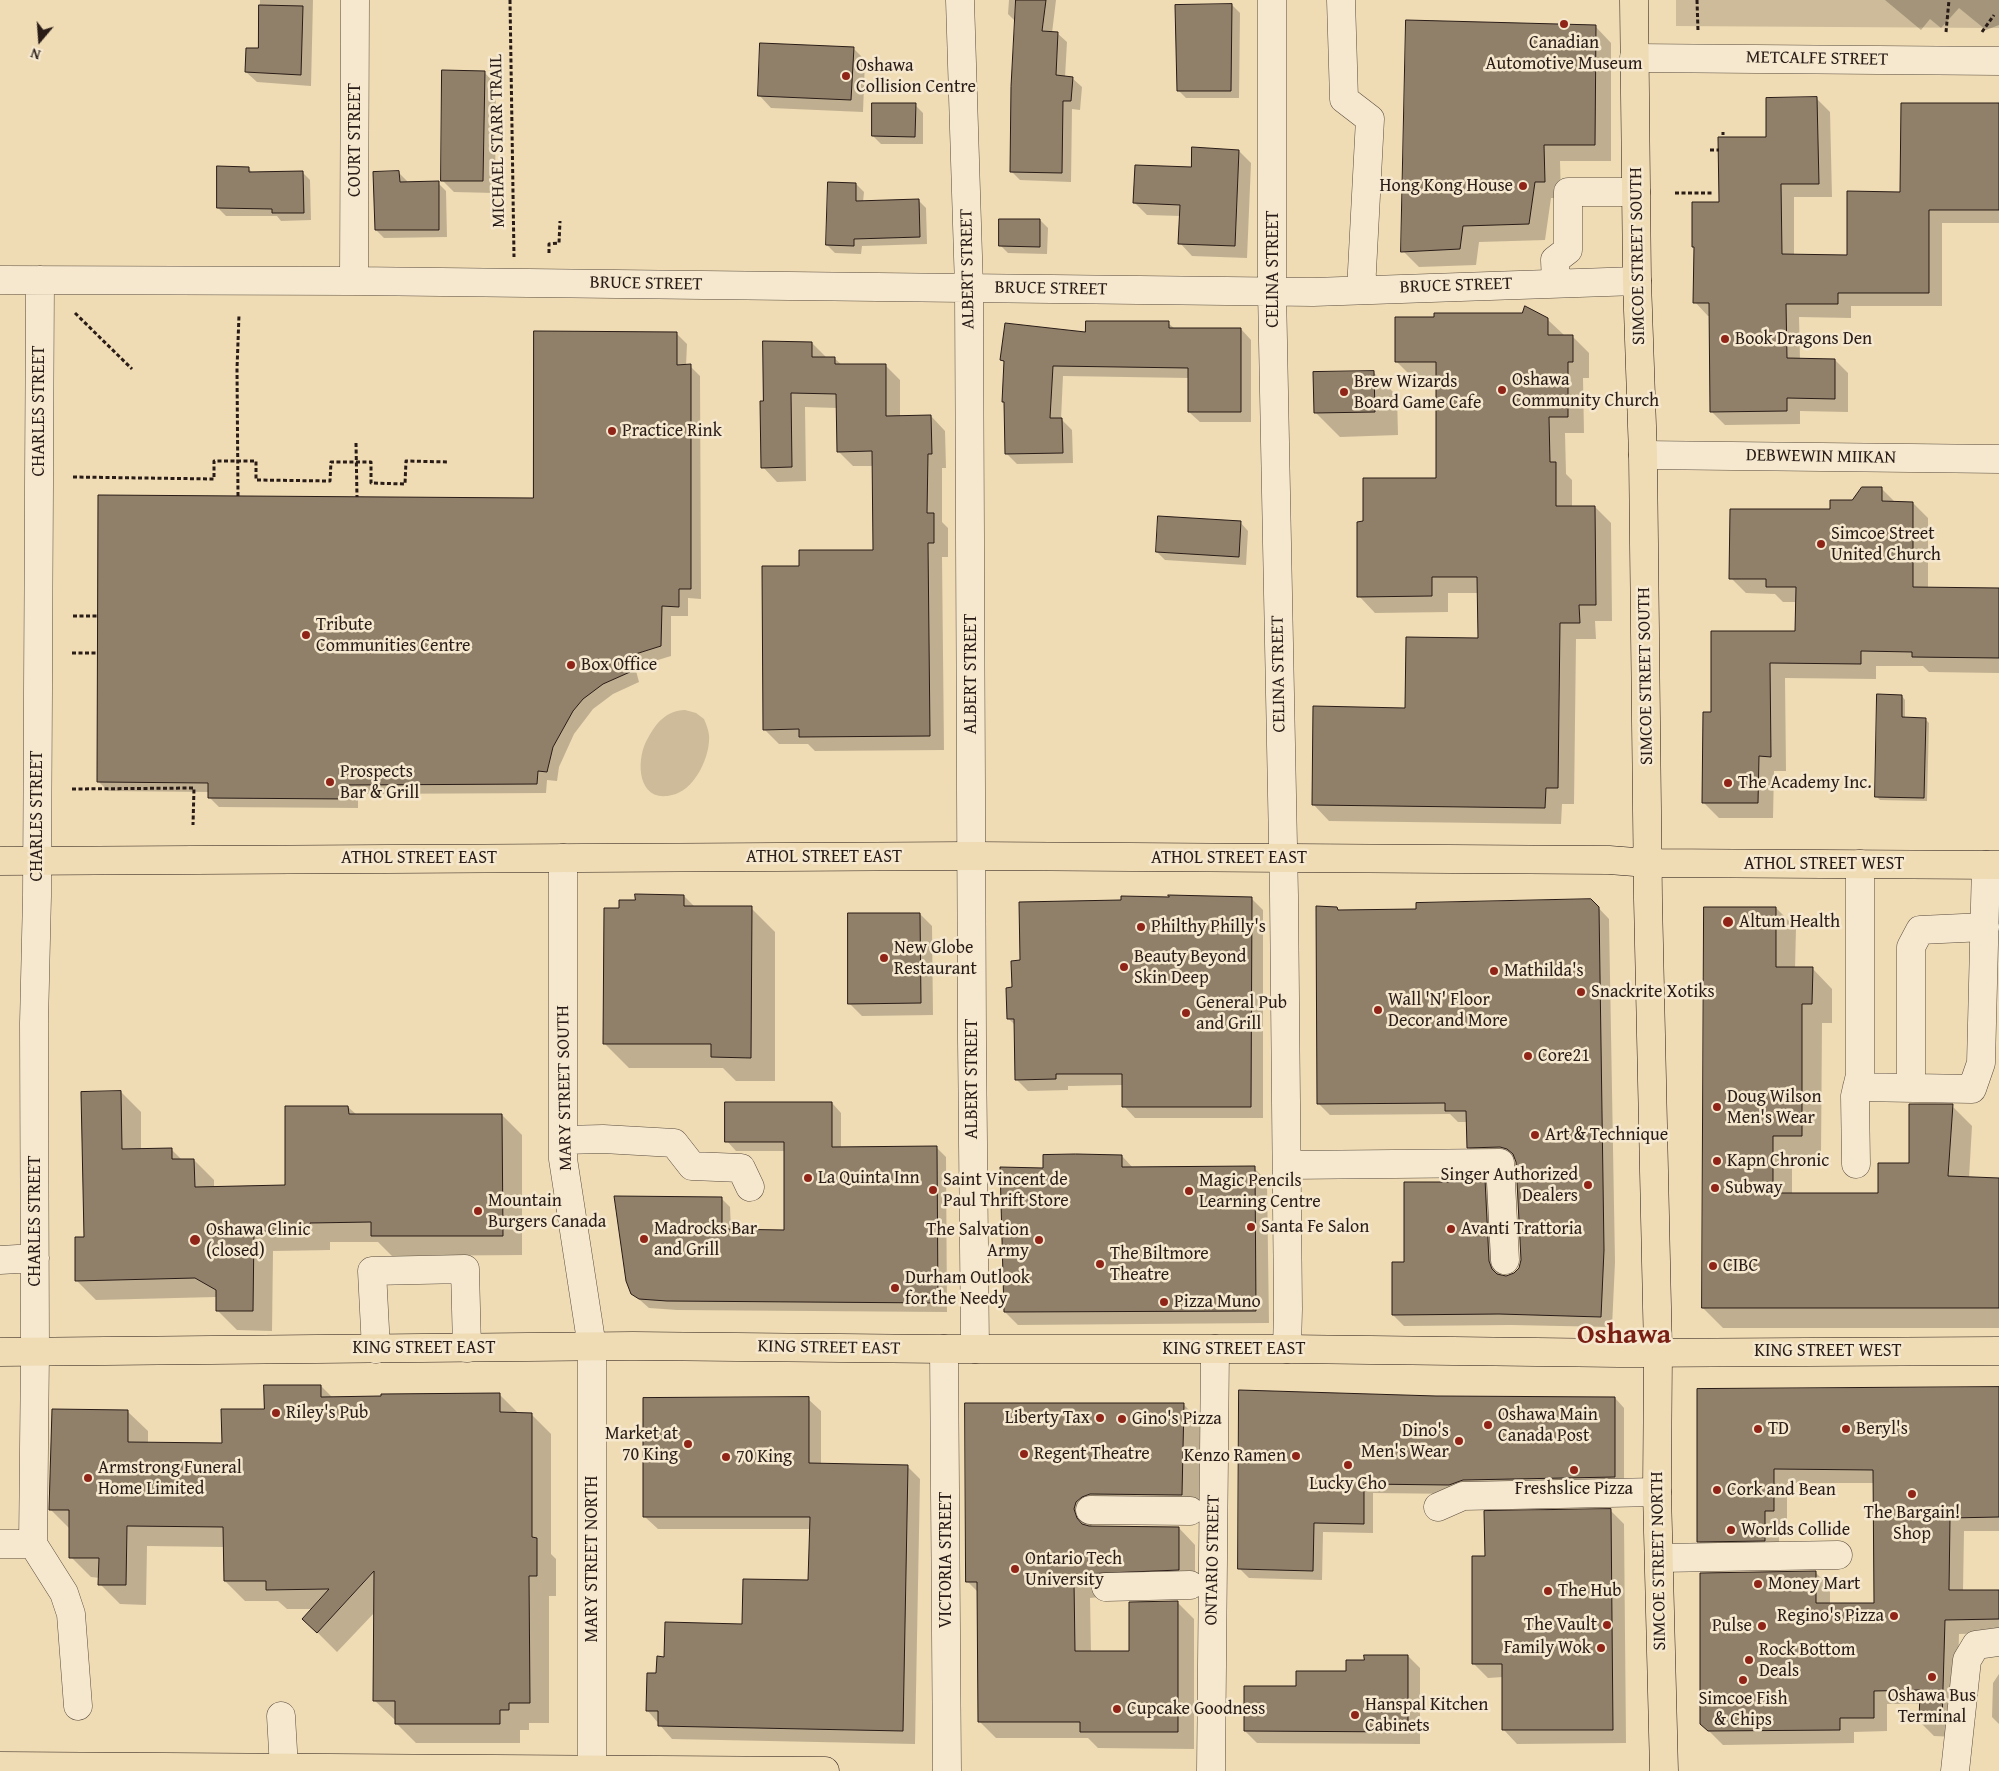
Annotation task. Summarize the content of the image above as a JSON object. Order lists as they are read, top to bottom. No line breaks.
{"streets":{"main road":["SIMCOE STREET SOUTH","ATHOL STREET EAST","ATHOL STREET WEST","KING STREET EAST","KING STREET WEST","SIMCOE STREET NORTH"],"street":["METCALFE STREET","COURT STREET","ALBERT STREET","CELINA STREET","BRUCE STREET","CHARLES STREET","DEBWEWIN MIIKAN","MARY STREET SOUTH","MARY STREET NORTH","VICTORIA STREET","ONTARIO STREET"],"path":["MICHAEL STARR TRAIL"]},"crossings":[["METCALFE STREET","SIMCOE STREET SOUTH"],["COURT STREET","BRUCE STREET"],["MICHAEL STARR TRAIL","BRUCE STREET"],["SIMCOE STREET SOUTH","BRUCE STREET"],["SIMCOE STREET SOUTH","DEBWEWIN MIIKAN"],["SIMCOE STREET SOUTH","ATHOL STREET EAST"],["SIMCOE STREET SOUTH","ATHOL STREET WEST"],["SIMCOE STREET SOUTH","KING STREET EAST"],["SIMCOE STREET SOUTH","KING STREET WEST"],["SIMCOE STREET SOUTH","SIMCOE STREET NORTH"],["ALBERT STREET","BRUCE STREET"],["ALBERT STREET","ATHOL STREET EAST"],["ALBERT STREET","KING STREET EAST"],["CELINA STREET","BRUCE STREET"],["CELINA STREET","ATHOL STREET EAST"],["CELINA STREET","KING STREET EAST"],["BRUCE STREET","CHARLES STREET"],["CHARLES STREET","ATHOL STREET EAST"],["CHARLES STREET","KING STREET EAST"],["ATHOL STREET EAST","ATHOL STREET WEST"],["ATHOL STREET EAST","MARY STREET SOUTH"],["MARY STREET SOUTH","KING STREET EAST"],["MARY STREET SOUTH","MARY STREET NORTH"],["KING STREET EAST","KING STREET WEST"],["KING STREET EAST","MARY STREET NORTH"],["KING STREET EAST","VICTORIA STREET"],["KING STREET EAST","ONTARIO STREET"],["KING STREET EAST","SIMCOE STREET NORTH"],["KING STREET WEST","SIMCOE STREET NORTH"]],"districts":["Oshawa"],"places":["Canadian Automotive Museum","Oshawa Collision Centre","Hong Kong House","Book Dragons Den","Oshawa Community Church","Brew Wizards Board Game Cafe","Practice Rink","Simcoe Street United Church","Tribute Communities Centre","Box Office","Prospects Bar & Grill","The Academy Inc.","Altum Health","Philthy Philly's","New Globe Restaurant","Beauty Beyond Skin Deep","Mathilda's","Snackrite Xotiks","Wall 'N' Floor Decor and More","General Pub and Grill","Core21","Doug Wilson Men's Wear","Art & Technique","Kapn Chronic","La Quinta Inn","Singer Authorized Dealers","Subway","Saint Vincent de Paul Thrift Store","Magic Pencils Learning Centre","Mountain Burgers Canada","Santa Fe Salon","Avanti Trattoria","Madrocks Bar and Grill","Oshawa Clinic (closed)","The Salvation Army","The Biltmore Theatre","CIBC","Durham Outlook for the Needy","Pizza Muno","Riley's Pub","Liberty Tax","Gino's Pizza","Oshawa Main Canada Post","TD","Beryl's","Dino's Men's Wear","Market at 70 King","Regent Theatre","Kenzo Ramen","70 King","Lucky Cho","Freshslice Pizza","Armstrong Funeral Home Limited","Cork and Bean","The Bargain! Shop","Worlds Collide","Ontario Tech University","Money Mart","The Hub","Regino's Pizza","The Vault","Pulse","Family Wok","Rock Bottom Deals","Oshawa Bus Terminal","Simcoe Fish & Chips","Cupcake Goodness","Hanspal Kitchen Cabinets"],"north":"bottom"}
